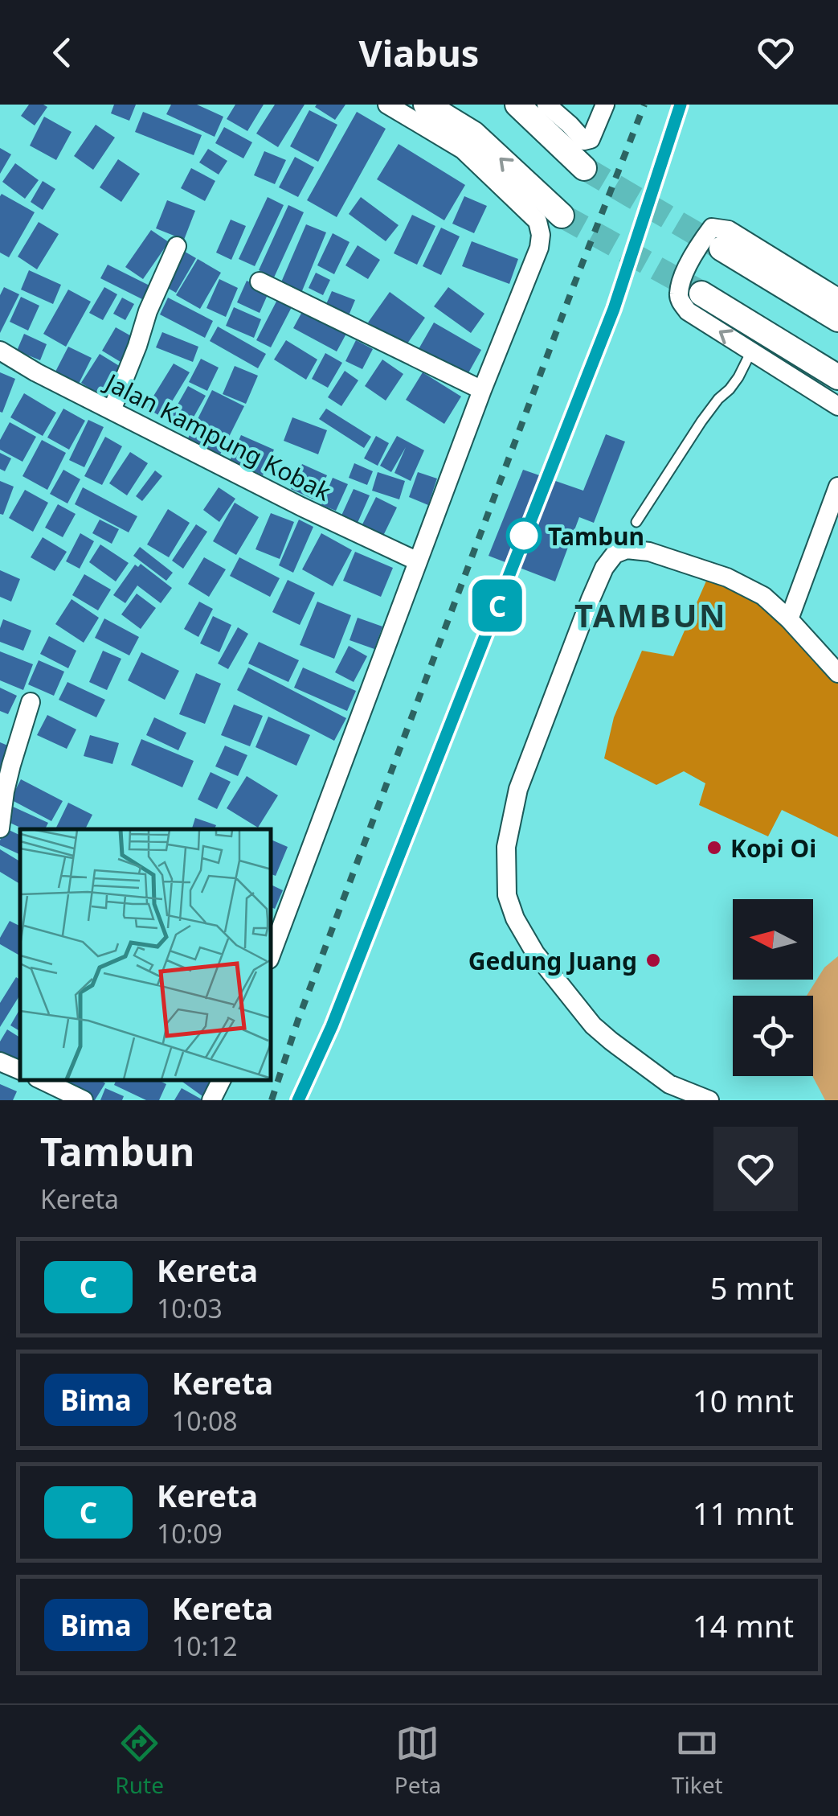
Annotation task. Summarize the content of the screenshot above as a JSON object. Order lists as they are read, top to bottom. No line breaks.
{"streets":{"street":["Jalan Kampung Kobak"]},"districts":["TAMBUN"],"places":["Tambun","Kopi Oi","Gedung Juang"],"north":"left","page":{"header":"Viabus","on_map":"C","heading":["Tambun","Kereta"],"list":[{"mark":"C","name":"Kereta","note":"10:03","value":"5 mnt"},{"mark":"Bima","name":"Kereta","note":"10:08","value":"10 mnt"},{"mark":"C","name":"Kereta","note":"10:09","value":"11 mnt"},{"mark":"Bima","name":"Kereta","note":"10:12","value":"14 mnt"}],"tabs":["Rute","Peta","Tiket"]}}
